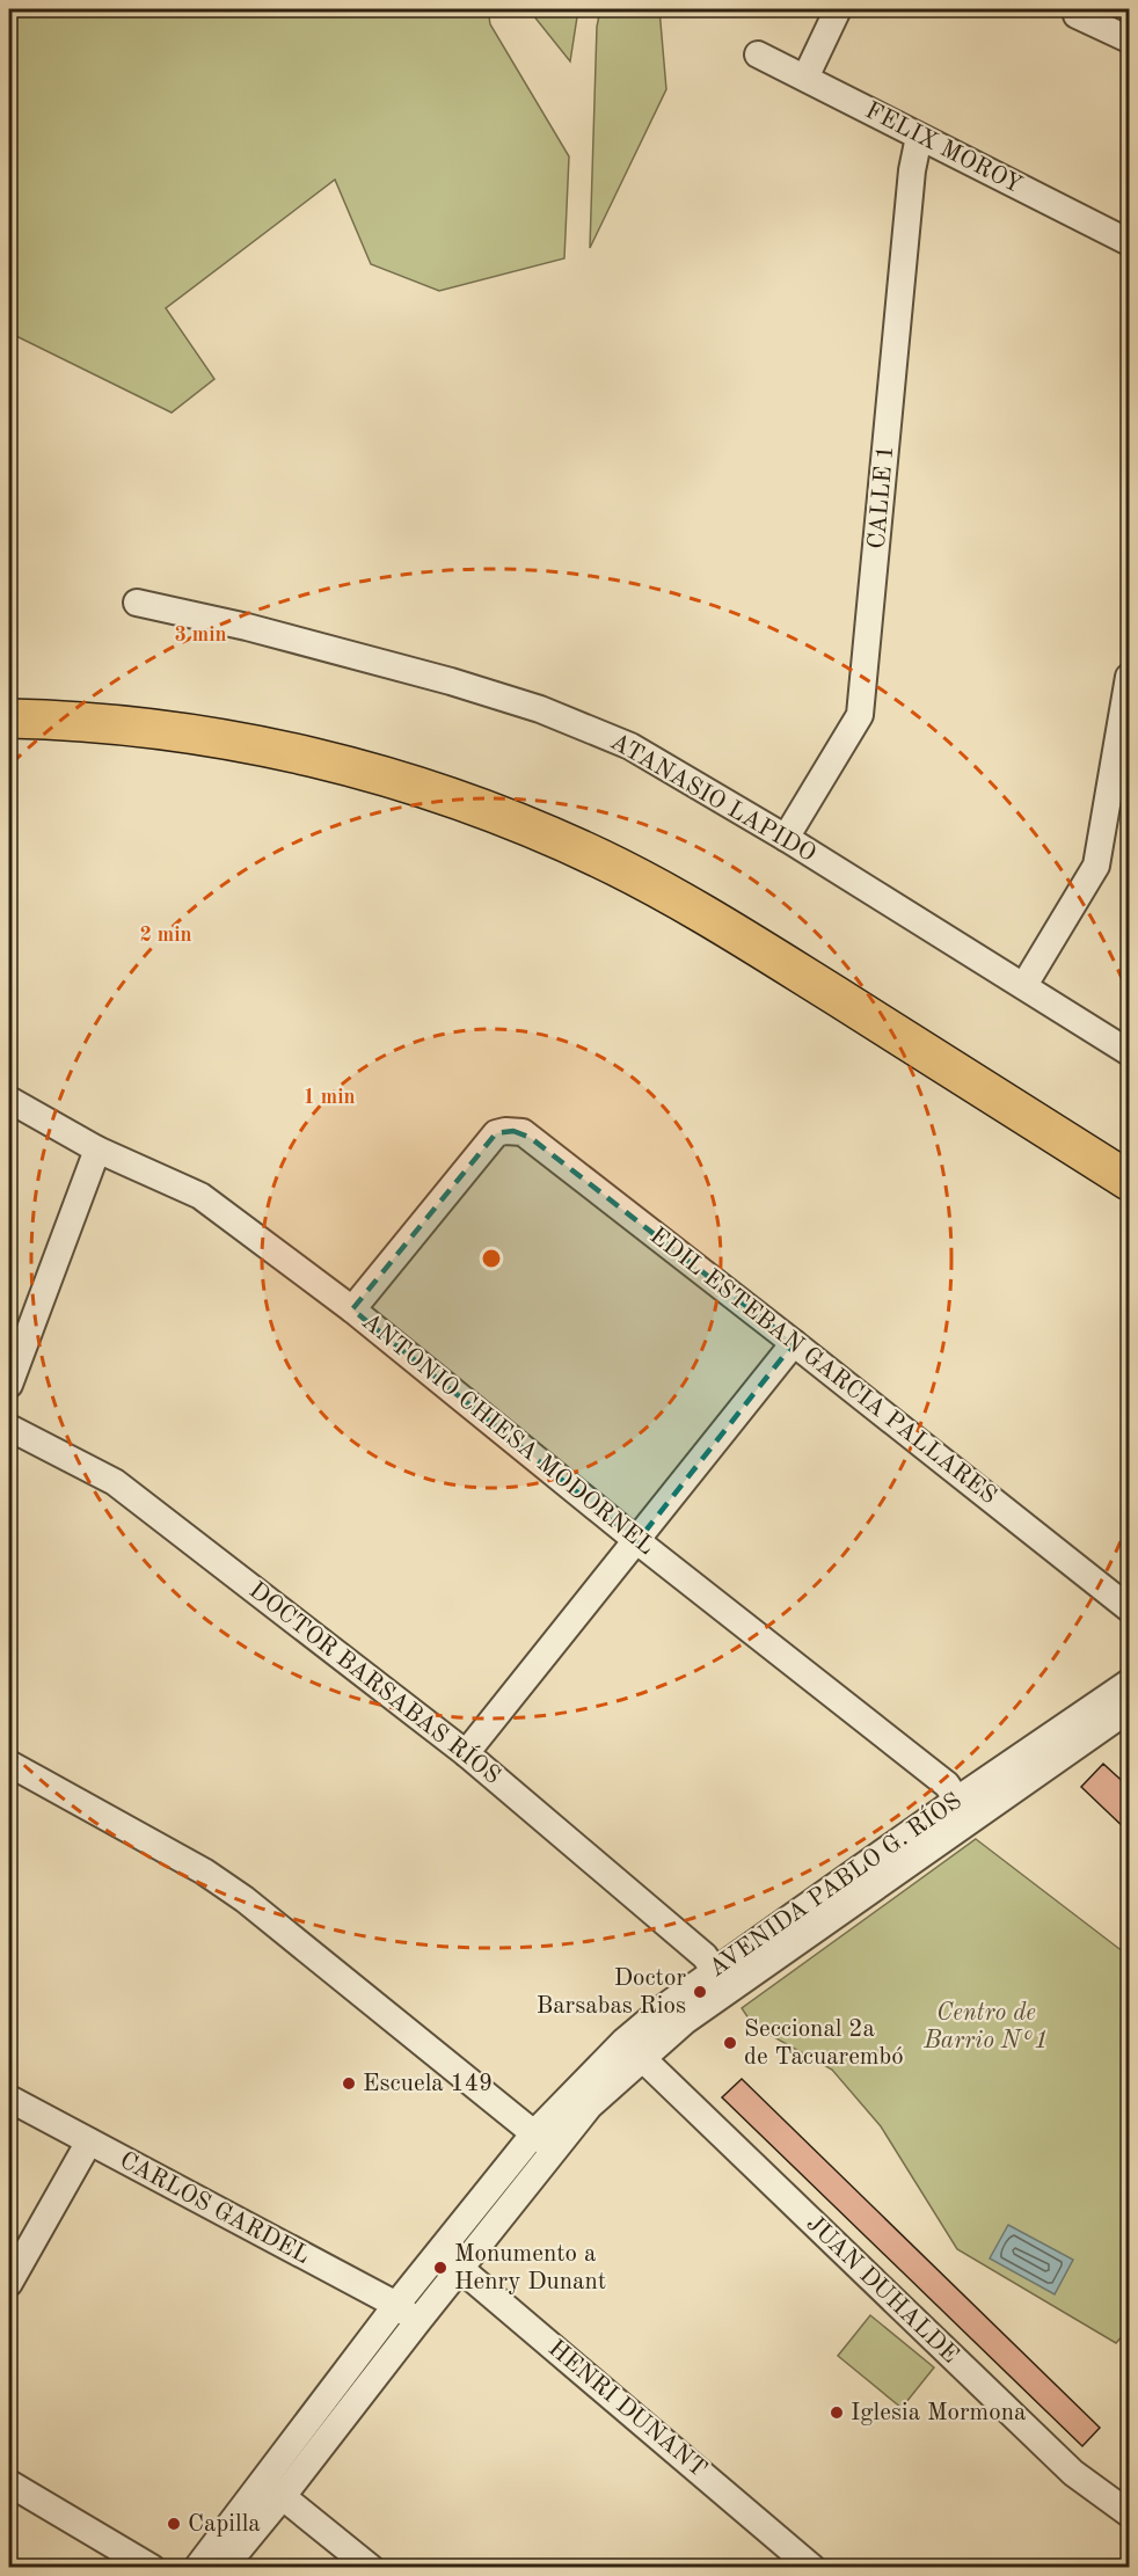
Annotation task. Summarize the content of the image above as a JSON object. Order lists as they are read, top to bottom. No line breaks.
{"streets":{"street":["FELIX MOROY","CALLE 1","ATANASIO LAPIDO","EDIL ESTEBAN GARCIA PALLARES","ANTONIO CHIESA MODORNEL","DOCTOR BARSABAS RÍOS","AVENIDA PABLO G. RÍOS","CARLOS GARDEL","JUAN DUHALDE","HENRI DUNANT"]},"crossings":[["FELIX MOROY","CALLE 1"],["CALLE 1","ATANASIO LAPIDO"],["EDIL ESTEBAN GARCIA PALLARES","ANTONIO CHIESA MODORNEL"],["ANTONIO CHIESA MODORNEL","AVENIDA PABLO G. RÍOS"],["DOCTOR BARSABAS RÍOS","AVENIDA PABLO G. RÍOS"],["AVENIDA PABLO G. RÍOS","CARLOS GARDEL"],["AVENIDA PABLO G. RÍOS","JUAN DUHALDE"],["AVENIDA PABLO G. RÍOS","HENRI DUNANT"]],"parks":["Centro de Barrio N°1"],"places":["Doctor Barsabas Rios","Seccional 2a de Tacuarembó","Escuela 149","Monumento a Henry Dunant","Iglesia Mormona","Capilla"],"rings":["3 min","2 min","1 min"]}
